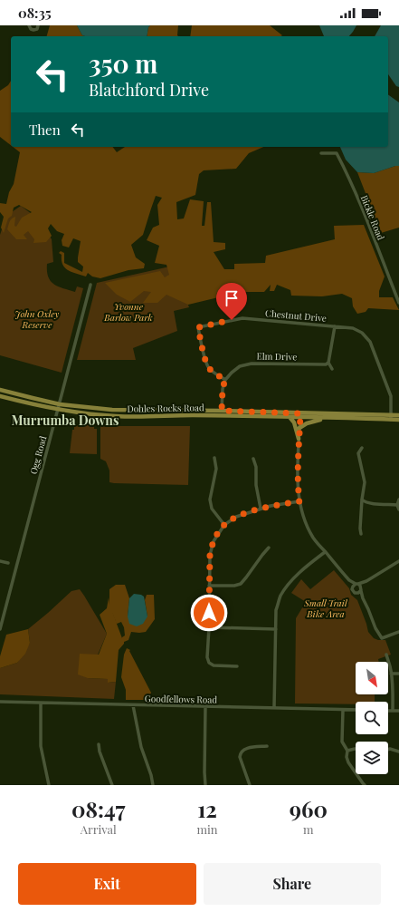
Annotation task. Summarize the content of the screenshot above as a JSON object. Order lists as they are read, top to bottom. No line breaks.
{"streets":{"main road":["Dohles Rocks Road"],"street":["Bickle Road","Chestnut Drive","Elm Drive","Ogg Road","Goodfellows Road"]},"crossings":[["Chestnut Drive","Elm Drive"],["Chestnut Drive","Dohles Rocks Road"],["Dohles Rocks Road","Ogg Road"]],"districts":["Murrumba Downs"],"parks":["Yvonne Barlow Park","John Oxley Reserve","Small Trail Bike Area"],"north":"bottom right","page":{"status":"08:35","turn":["350 m","Blatchford Drive"],"then":"Then","eta":["08:47","Arrival","12","min","960","m"],"buttons":["Exit","Share"]}}
